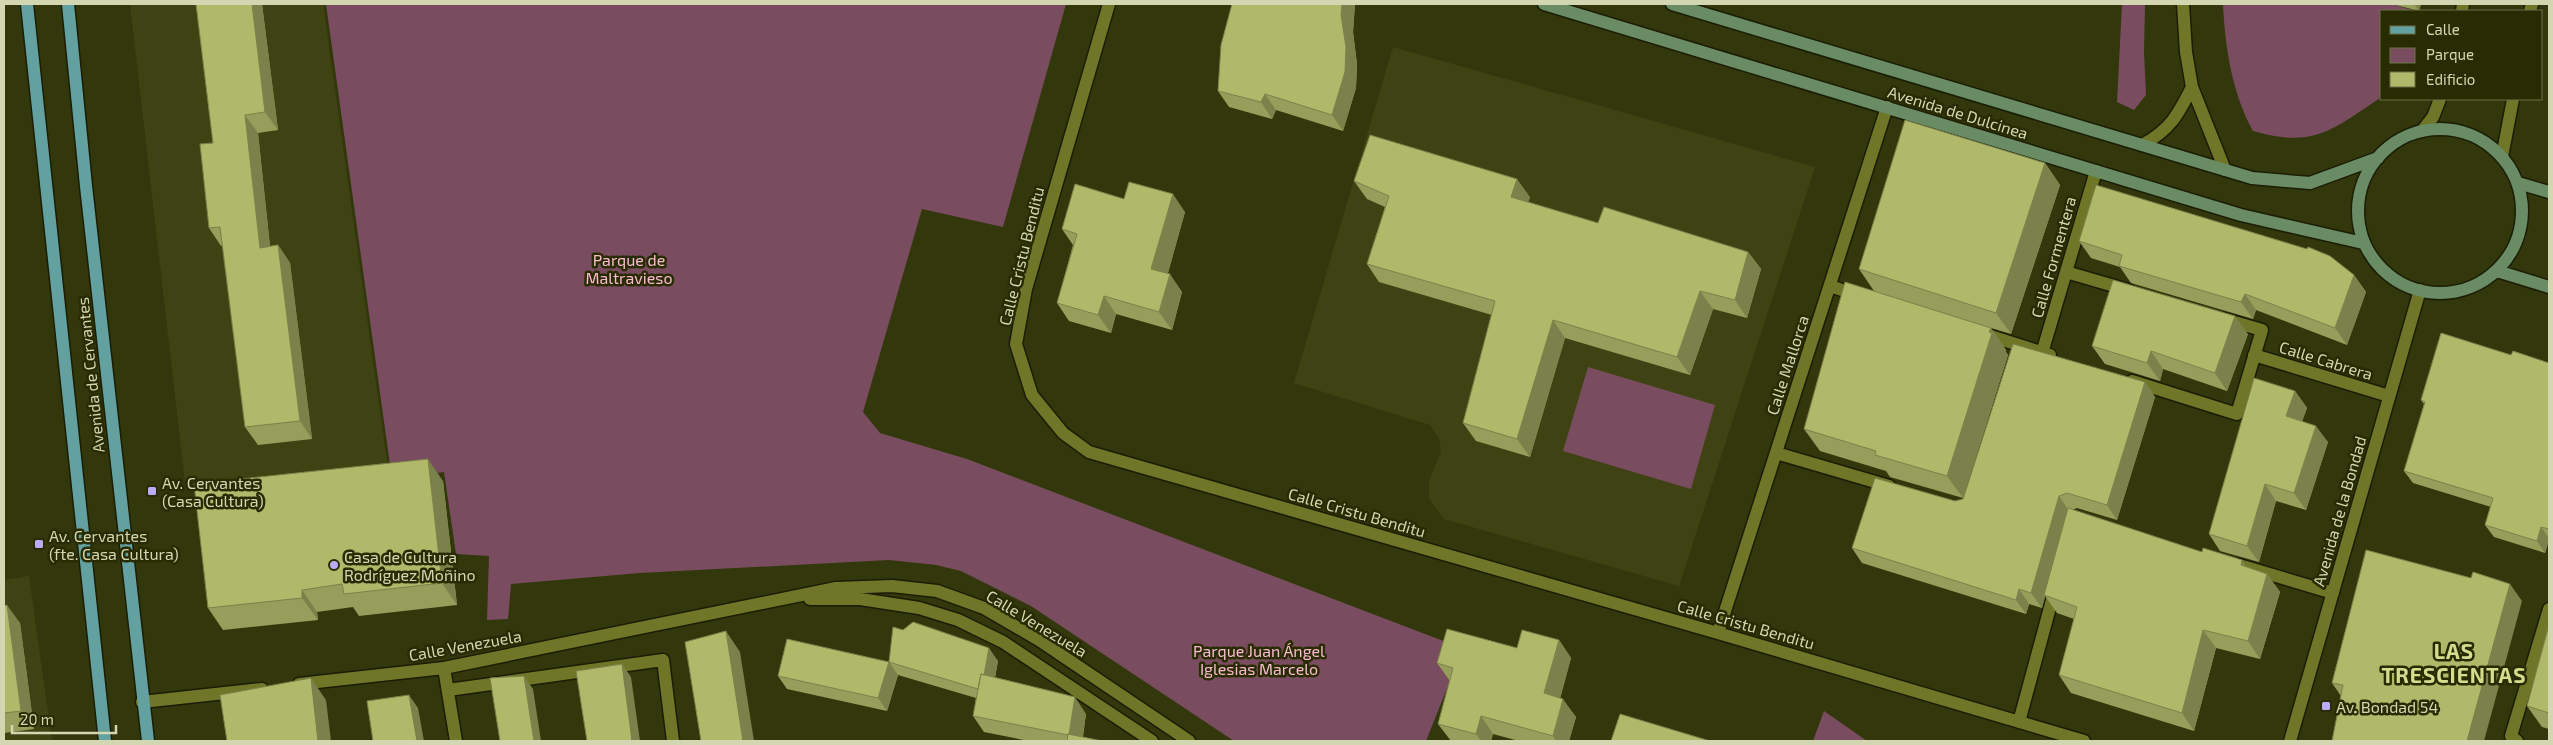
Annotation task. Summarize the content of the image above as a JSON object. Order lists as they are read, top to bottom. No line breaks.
{"streets":{"main road":["Avenida de Dulcinea","Avenida de Cervantes"],"street":["Calle Cristu Benditu","Calle Formentera","Calle Cabrera","Calle Mallorca","Avenida de la Bondad","Calle Venezuela"]},"crossings":[["Avenida de Dulcinea","Calle Formentera"],["Avenida de Dulcinea","Calle Mallorca"],["Avenida de Dulcinea","Avenida de la Bondad"],["Calle Cristu Benditu","Calle Mallorca"],["Calle Cabrera","Avenida de la Bondad"],["Avenida de Cervantes","Calle Venezuela"]],"districts":["LAS TRESCIENTAS"],"parks":["Parque de Maltravieso","Parque Juan Ángel Iglesias Marcelo"],"places":{"transit":["Av. Cervantes (Casa Cultura)","Av. Cervantes (fte. Casa Cultura)","Av. Bondad 54"],"other":["Casa de Cultura Rodríguez Moñino"]},"legend":["Calle","Parque","Edificio"],"scale_bar":"20 m"}
